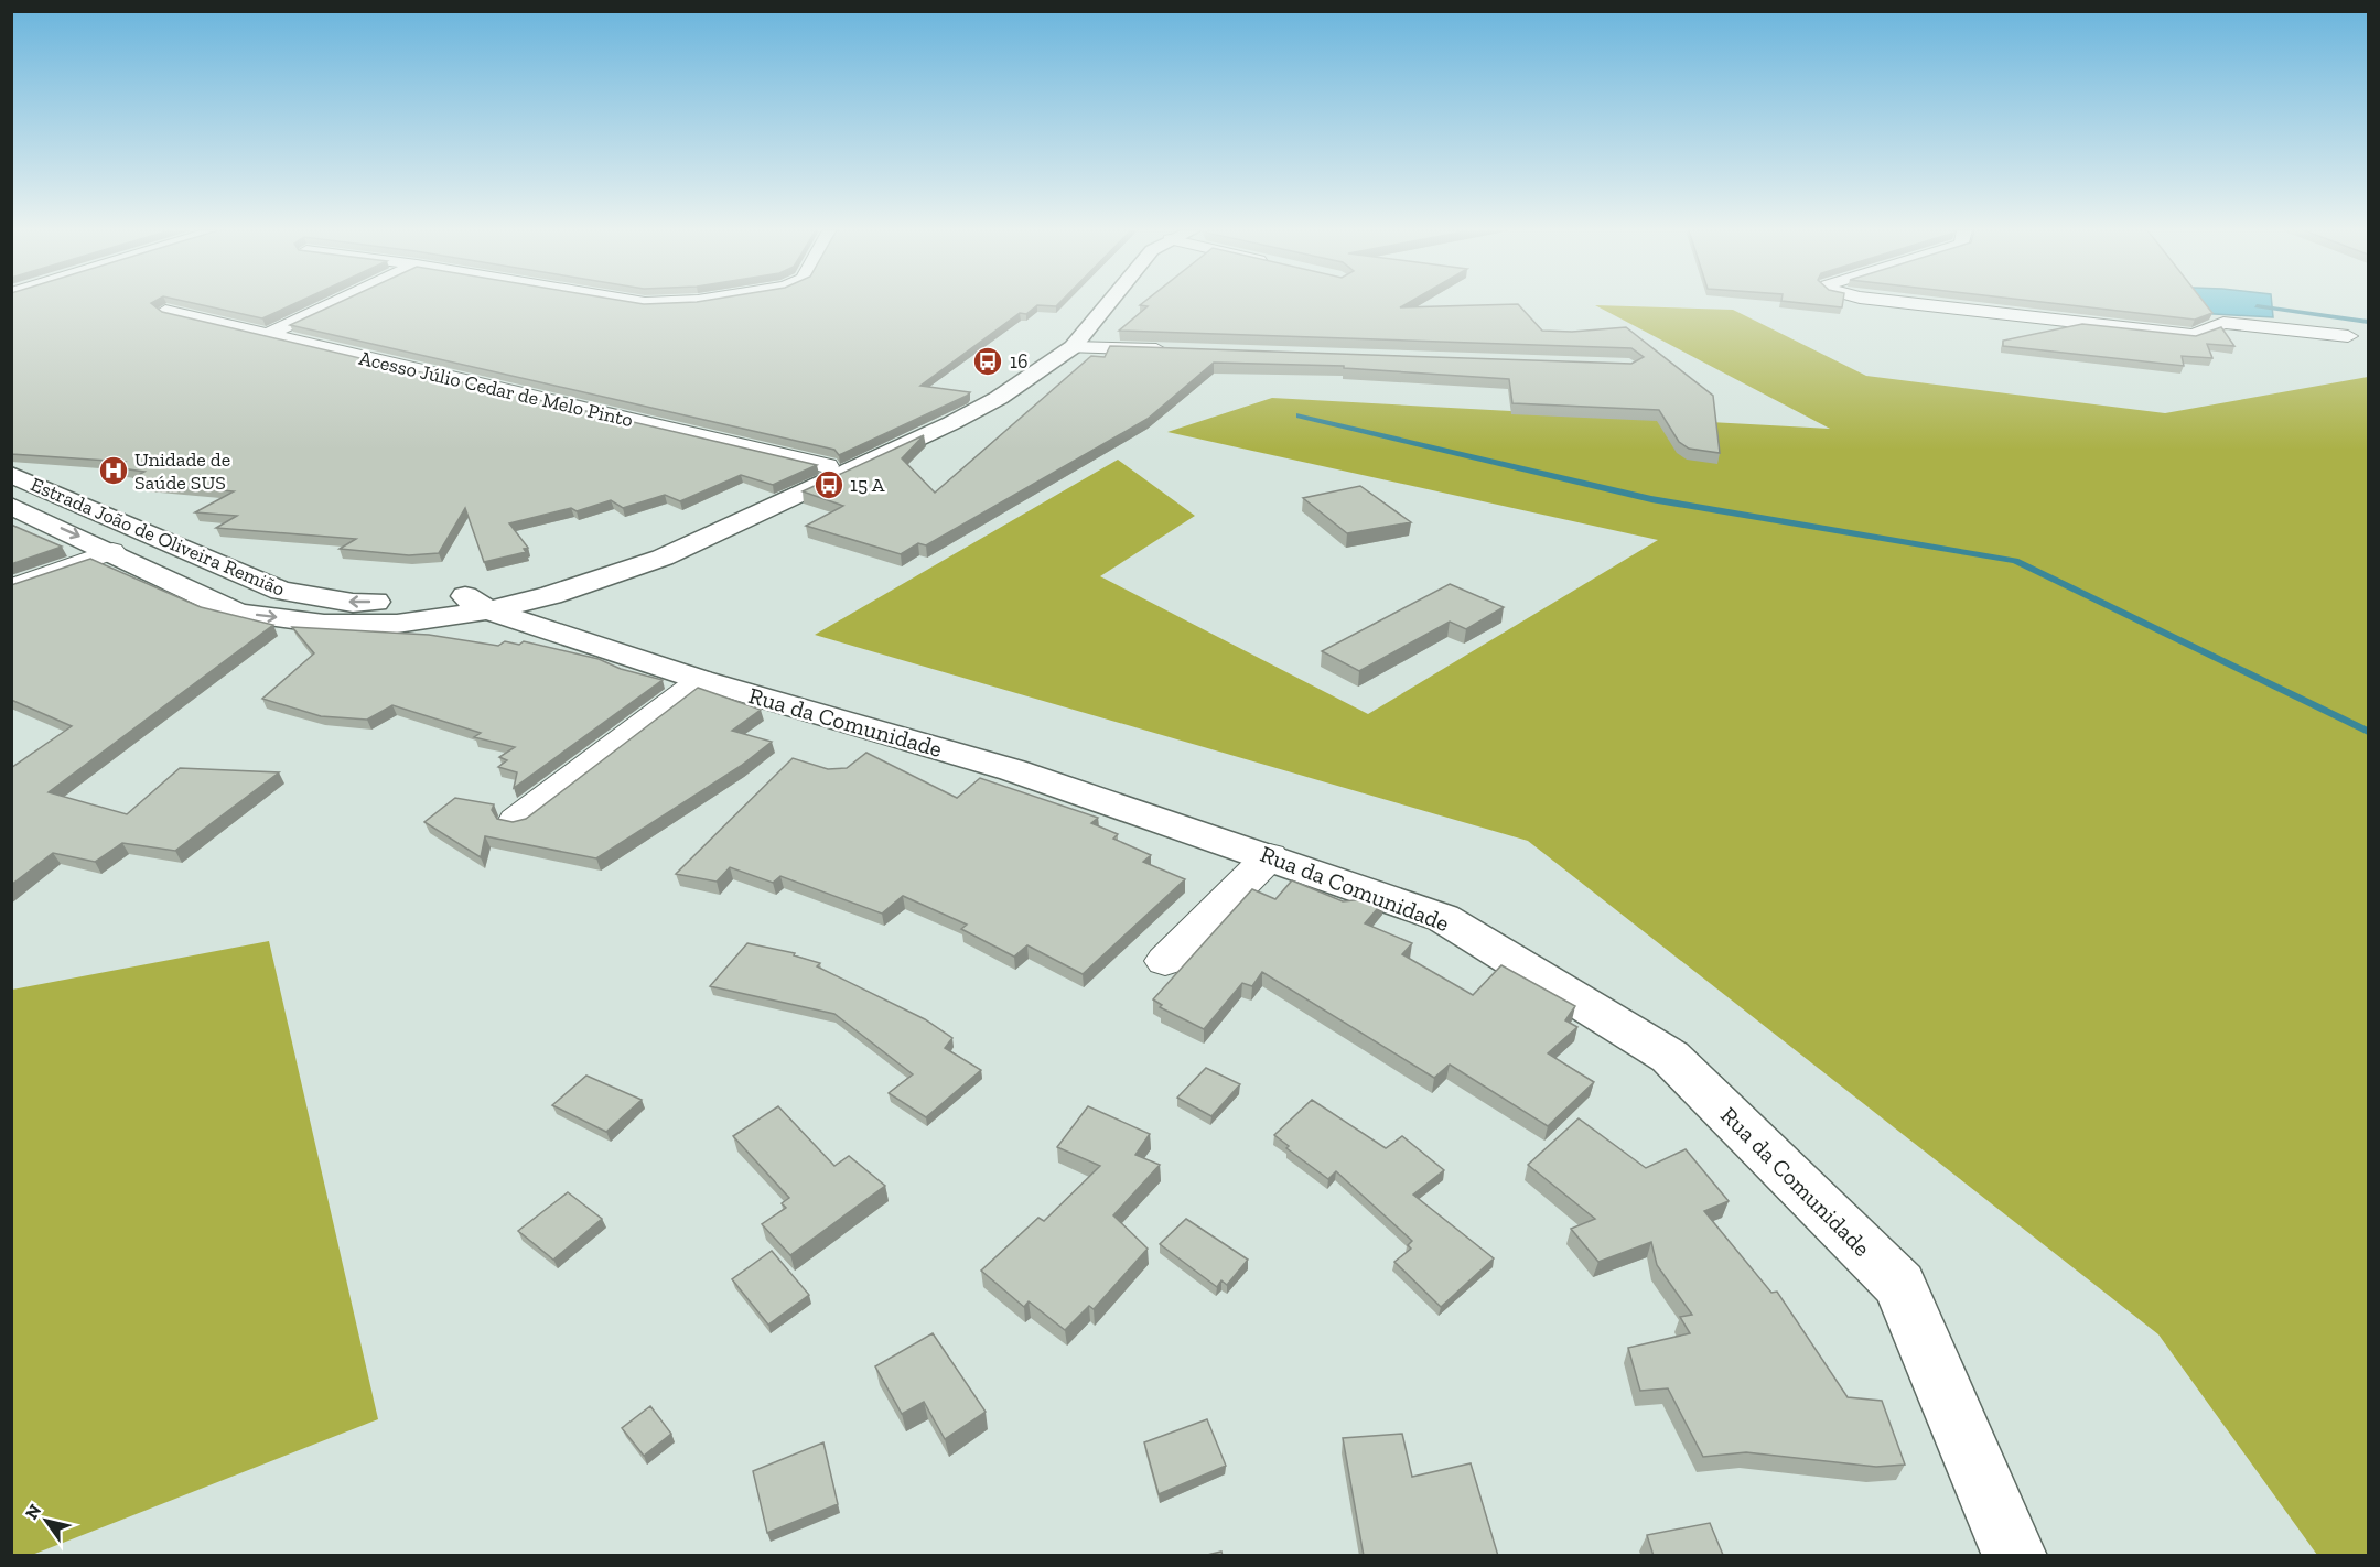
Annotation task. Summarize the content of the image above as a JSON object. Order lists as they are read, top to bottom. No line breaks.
{"streets":{"main road":["Estrada João de Oliveira Remião","Rua da Comunidade"],"street":["Acesso Júlio Cedar de Melo Pinto"]},"crossings":[["Acesso Júlio Cedar de Melo Pinto","Estrada João de Oliveira Remião"],["Estrada João de Oliveira Remião","Rua da Comunidade"]],"places":{"bus stop":["16","15 A"],"hospital":["Unidade de Saúde SUS"]},"north":"top left"}
